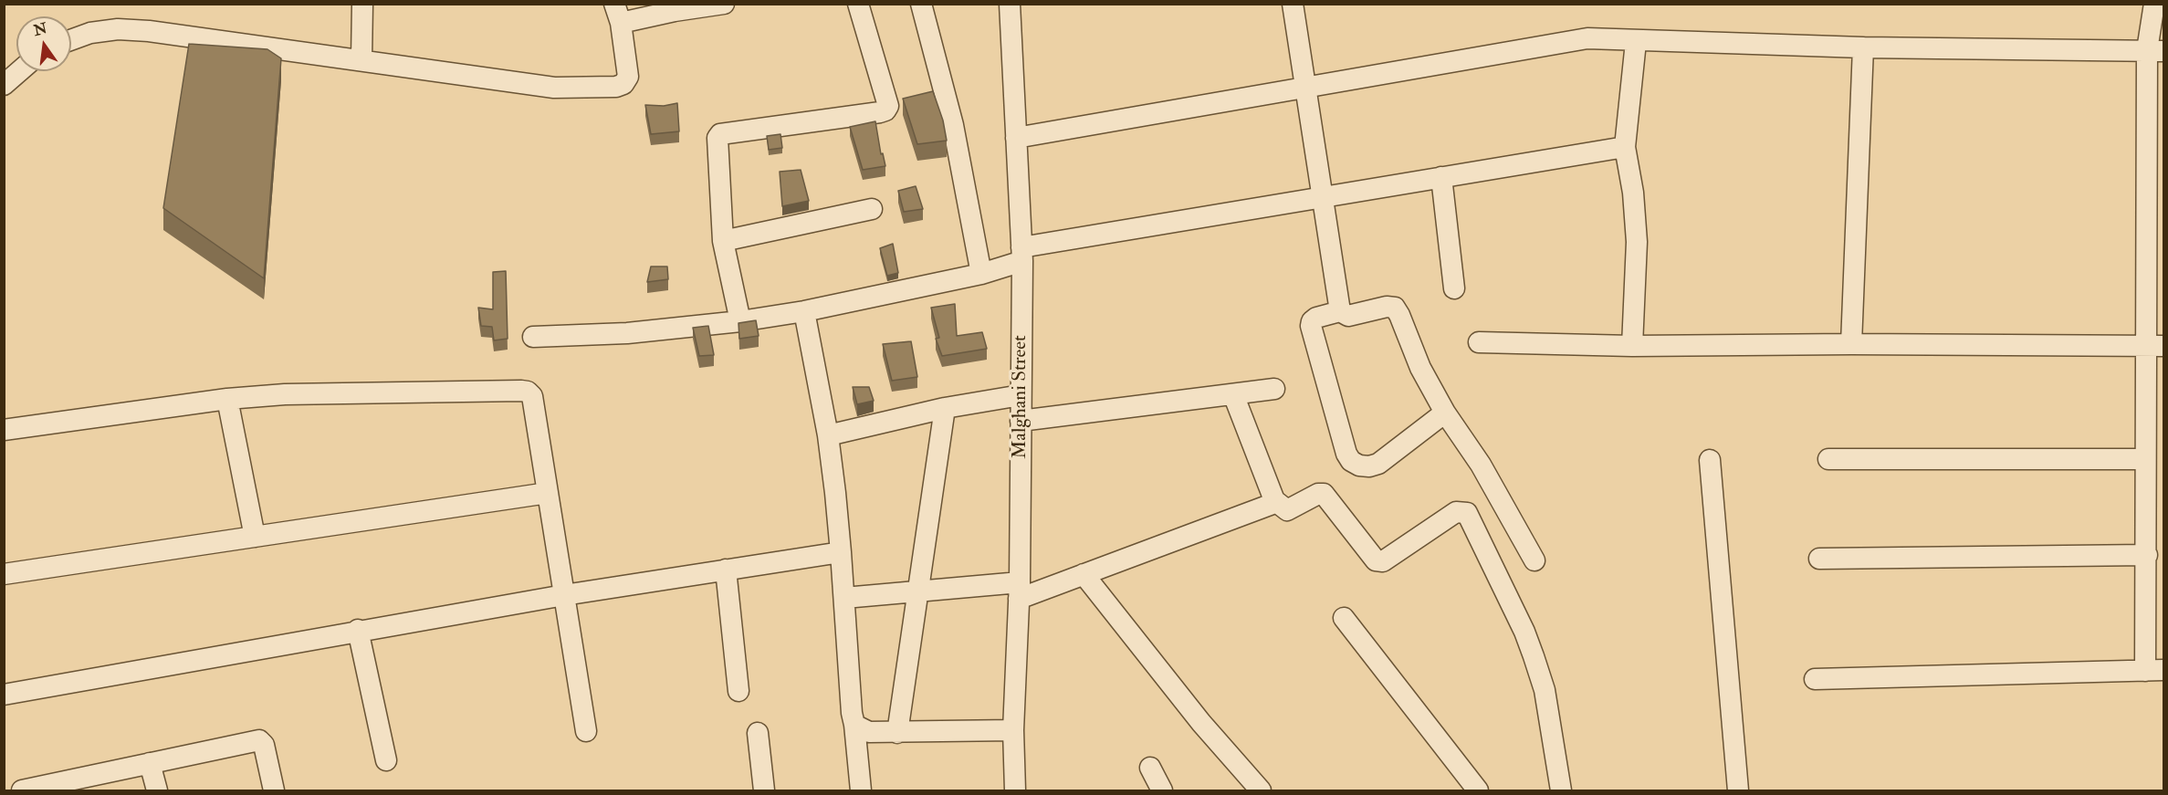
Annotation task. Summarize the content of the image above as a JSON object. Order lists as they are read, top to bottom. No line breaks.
{"streets":{"street":["Malghani Street"]},"north":"top"}
